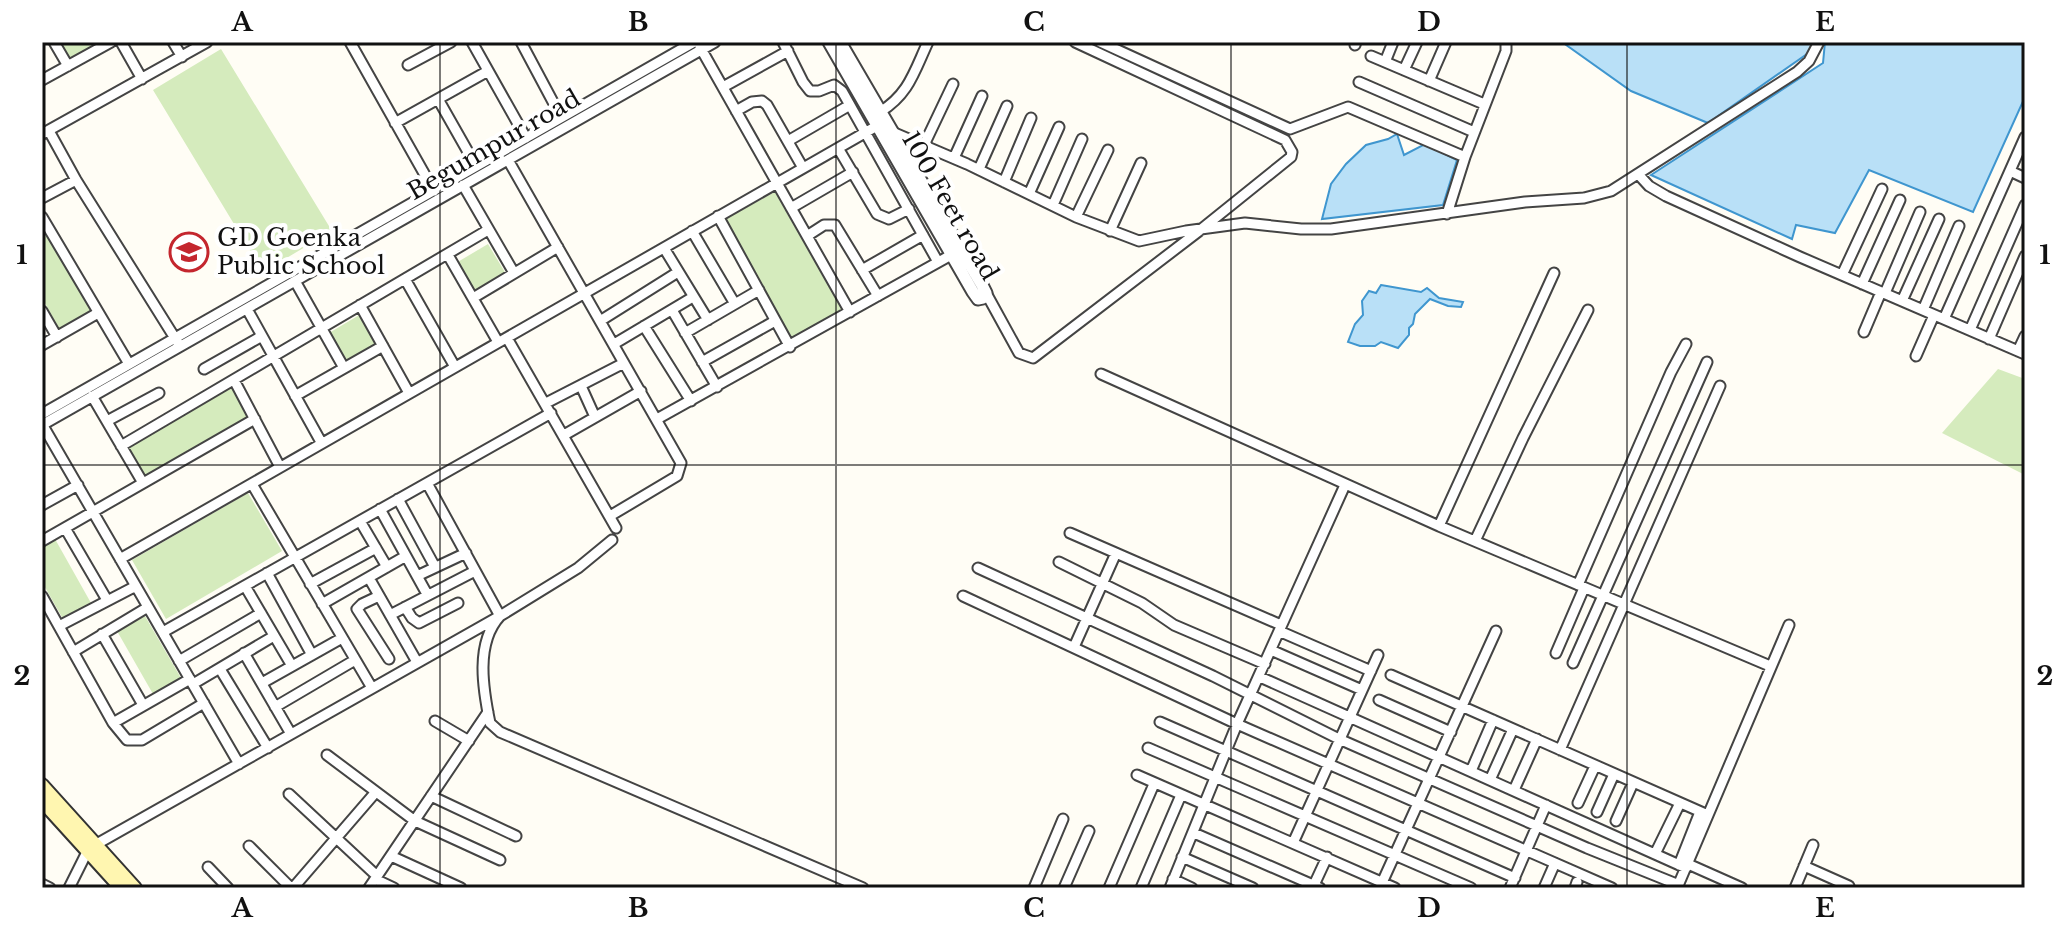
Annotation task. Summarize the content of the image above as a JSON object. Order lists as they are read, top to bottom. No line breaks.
{"streets":{"street":["Begumpur road","100 Feet road"]},"places":{"school or university":["GD Goenka Public School"]},"grid":{"columns":["A","B","C","D","E"],"rows":["1","2"]}}
